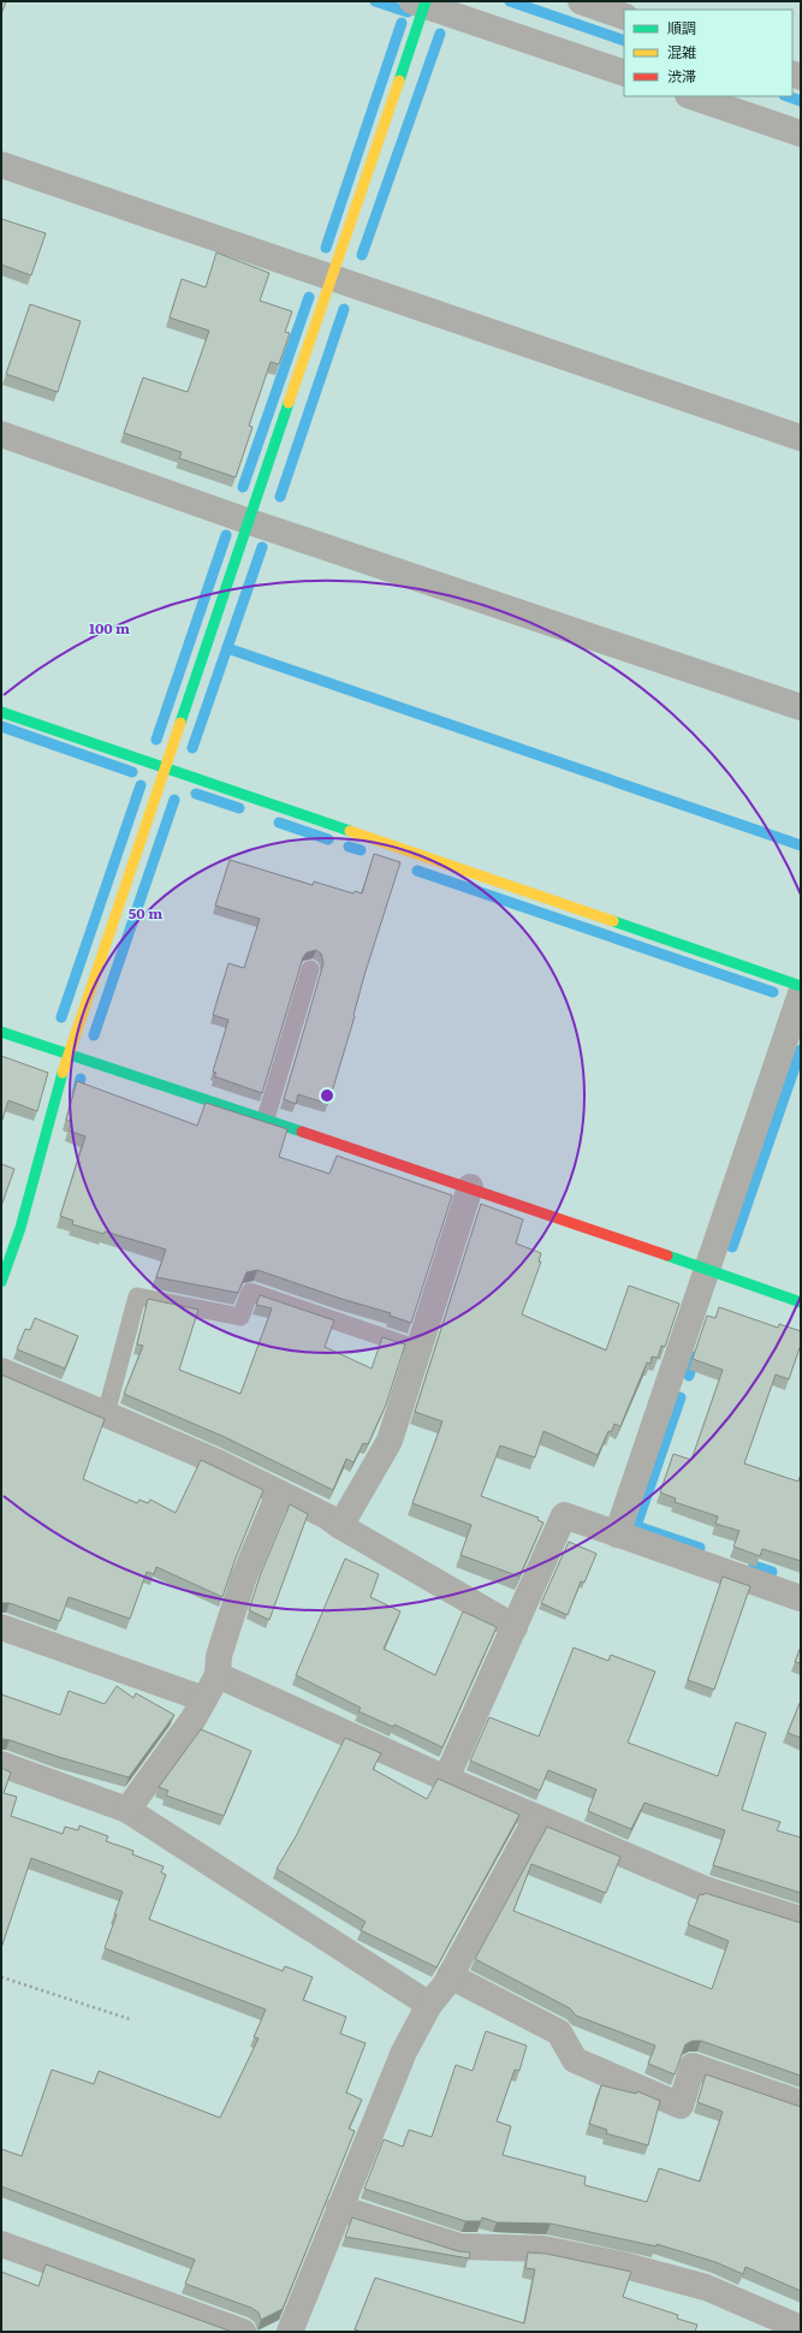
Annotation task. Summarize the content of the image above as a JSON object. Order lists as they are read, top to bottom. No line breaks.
{"legend":["順調","混雑","渋滞"],"rings":["100 m","50 m"]}
